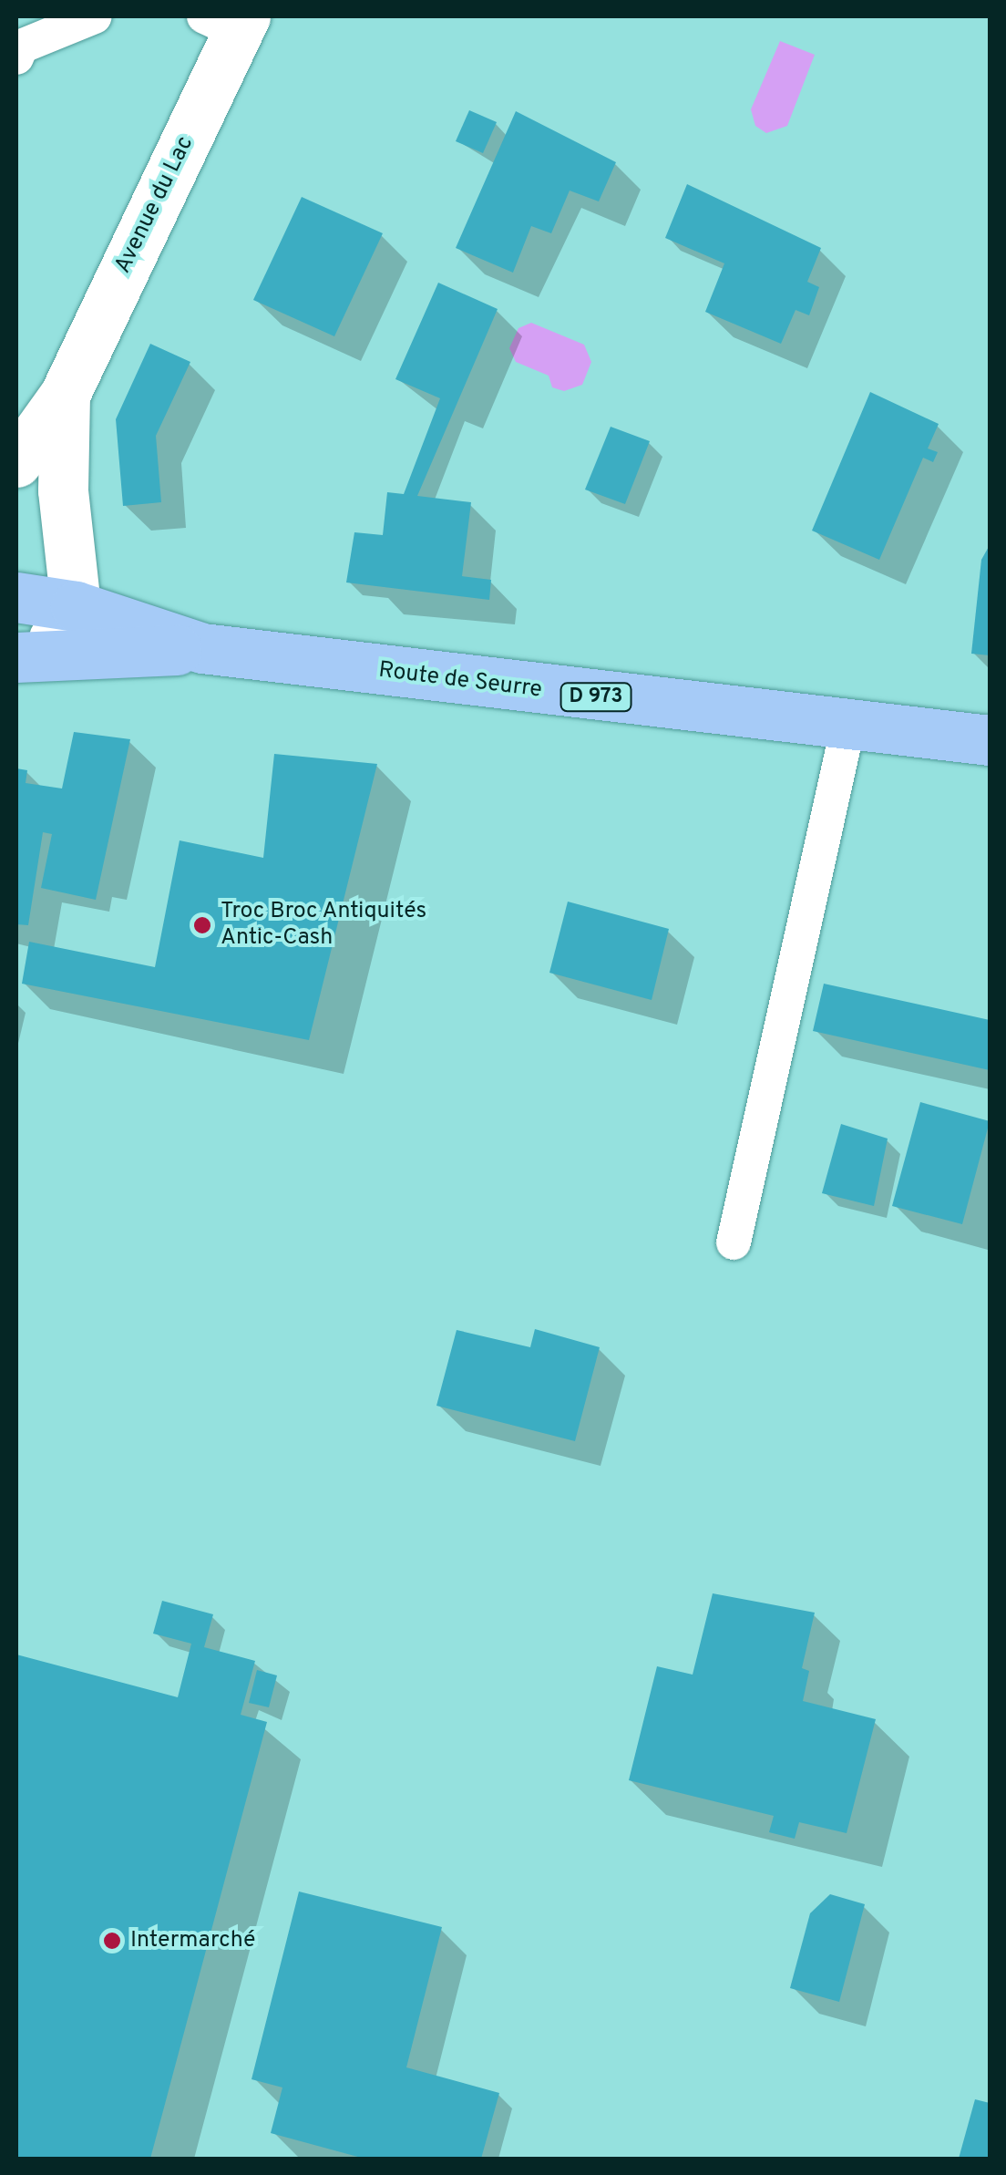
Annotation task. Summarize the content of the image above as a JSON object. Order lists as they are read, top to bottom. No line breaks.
{"streets":{"main road":["Avenue du Lac","Route de Seurre","D 973"]},"crossings":[["Avenue du Lac","Route de Seurre"]],"places":["Troc Broc Antiquités Antic-Cash","Intermarché"]}
